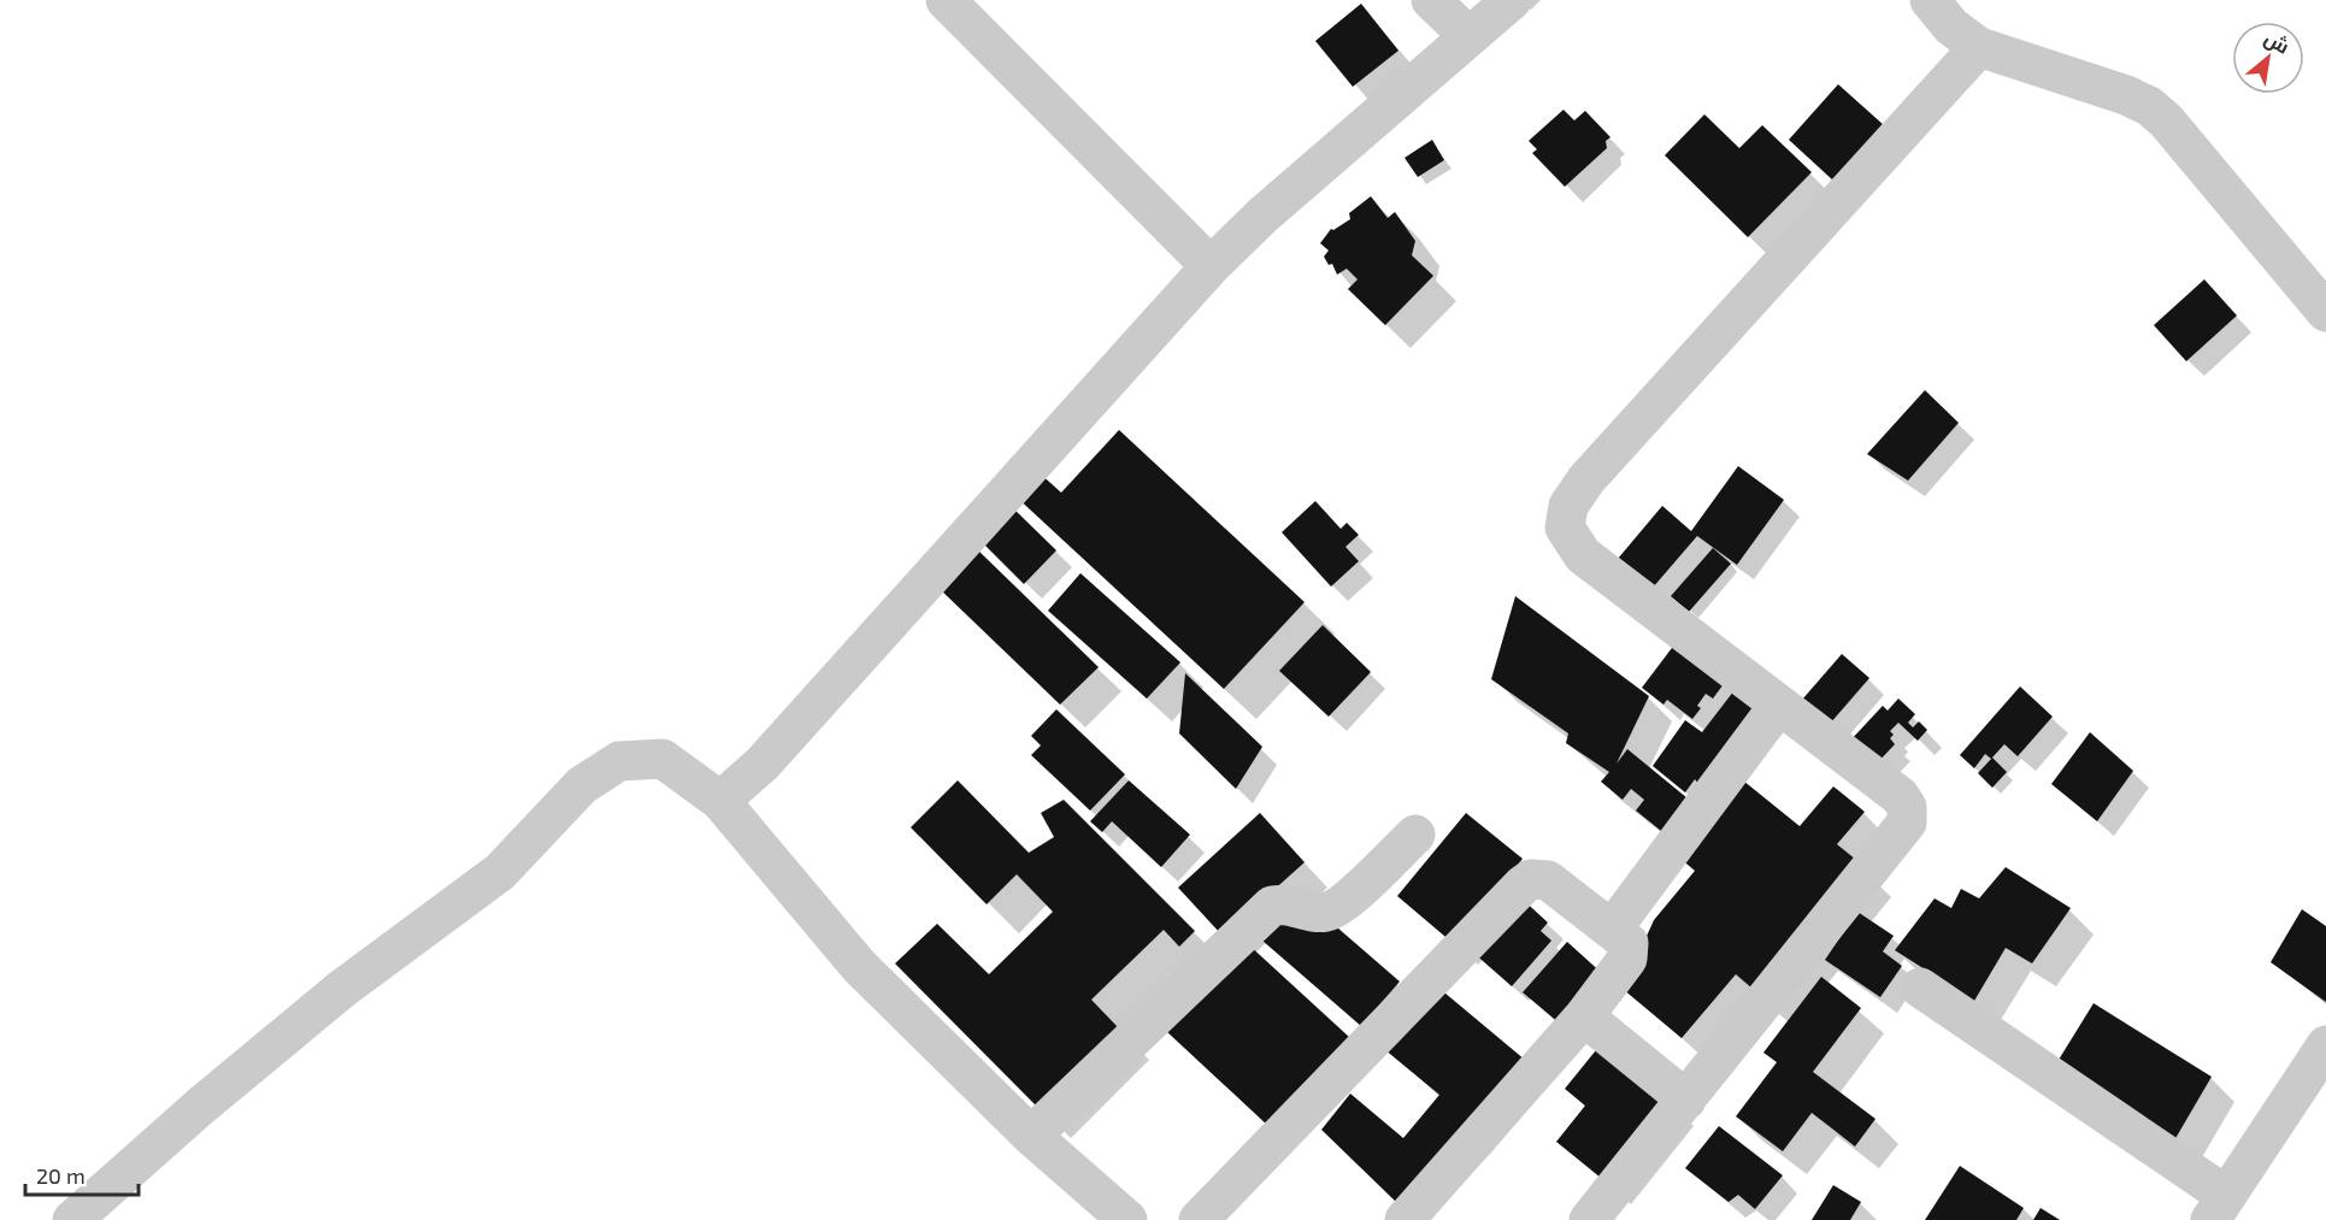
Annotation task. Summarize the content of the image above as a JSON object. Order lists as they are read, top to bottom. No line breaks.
{"scale_bar":"20 m","north":"top right"}
